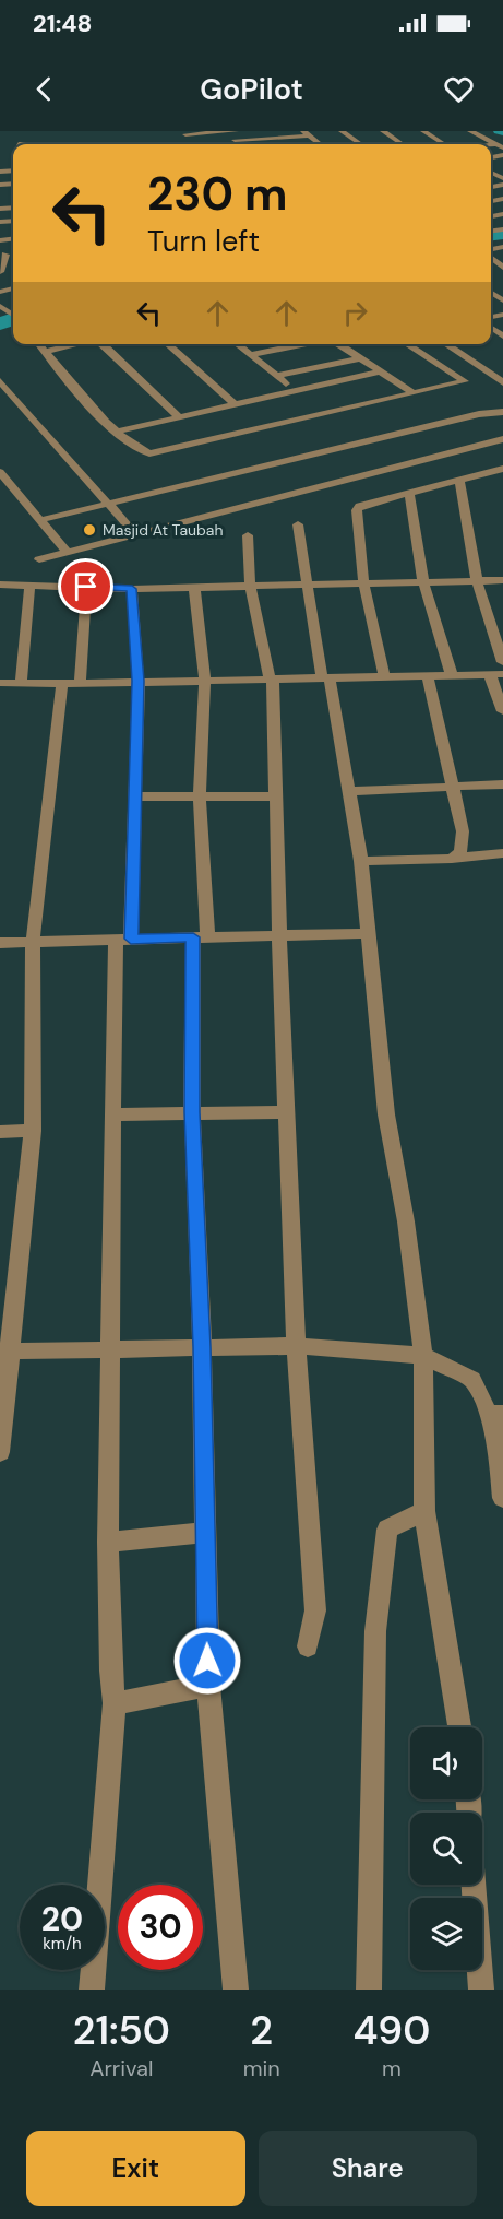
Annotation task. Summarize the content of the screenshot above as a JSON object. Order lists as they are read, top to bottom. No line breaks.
{"places":["Masjid At Taubah"],"page":{"status":"21:48","header":"GoPilot","turn":["230 m","Turn left"],"speed":"20 km/h","limit":"30","eta":["21:50","Arrival","2","min","490","m"],"buttons":["Exit","Share"]}}
